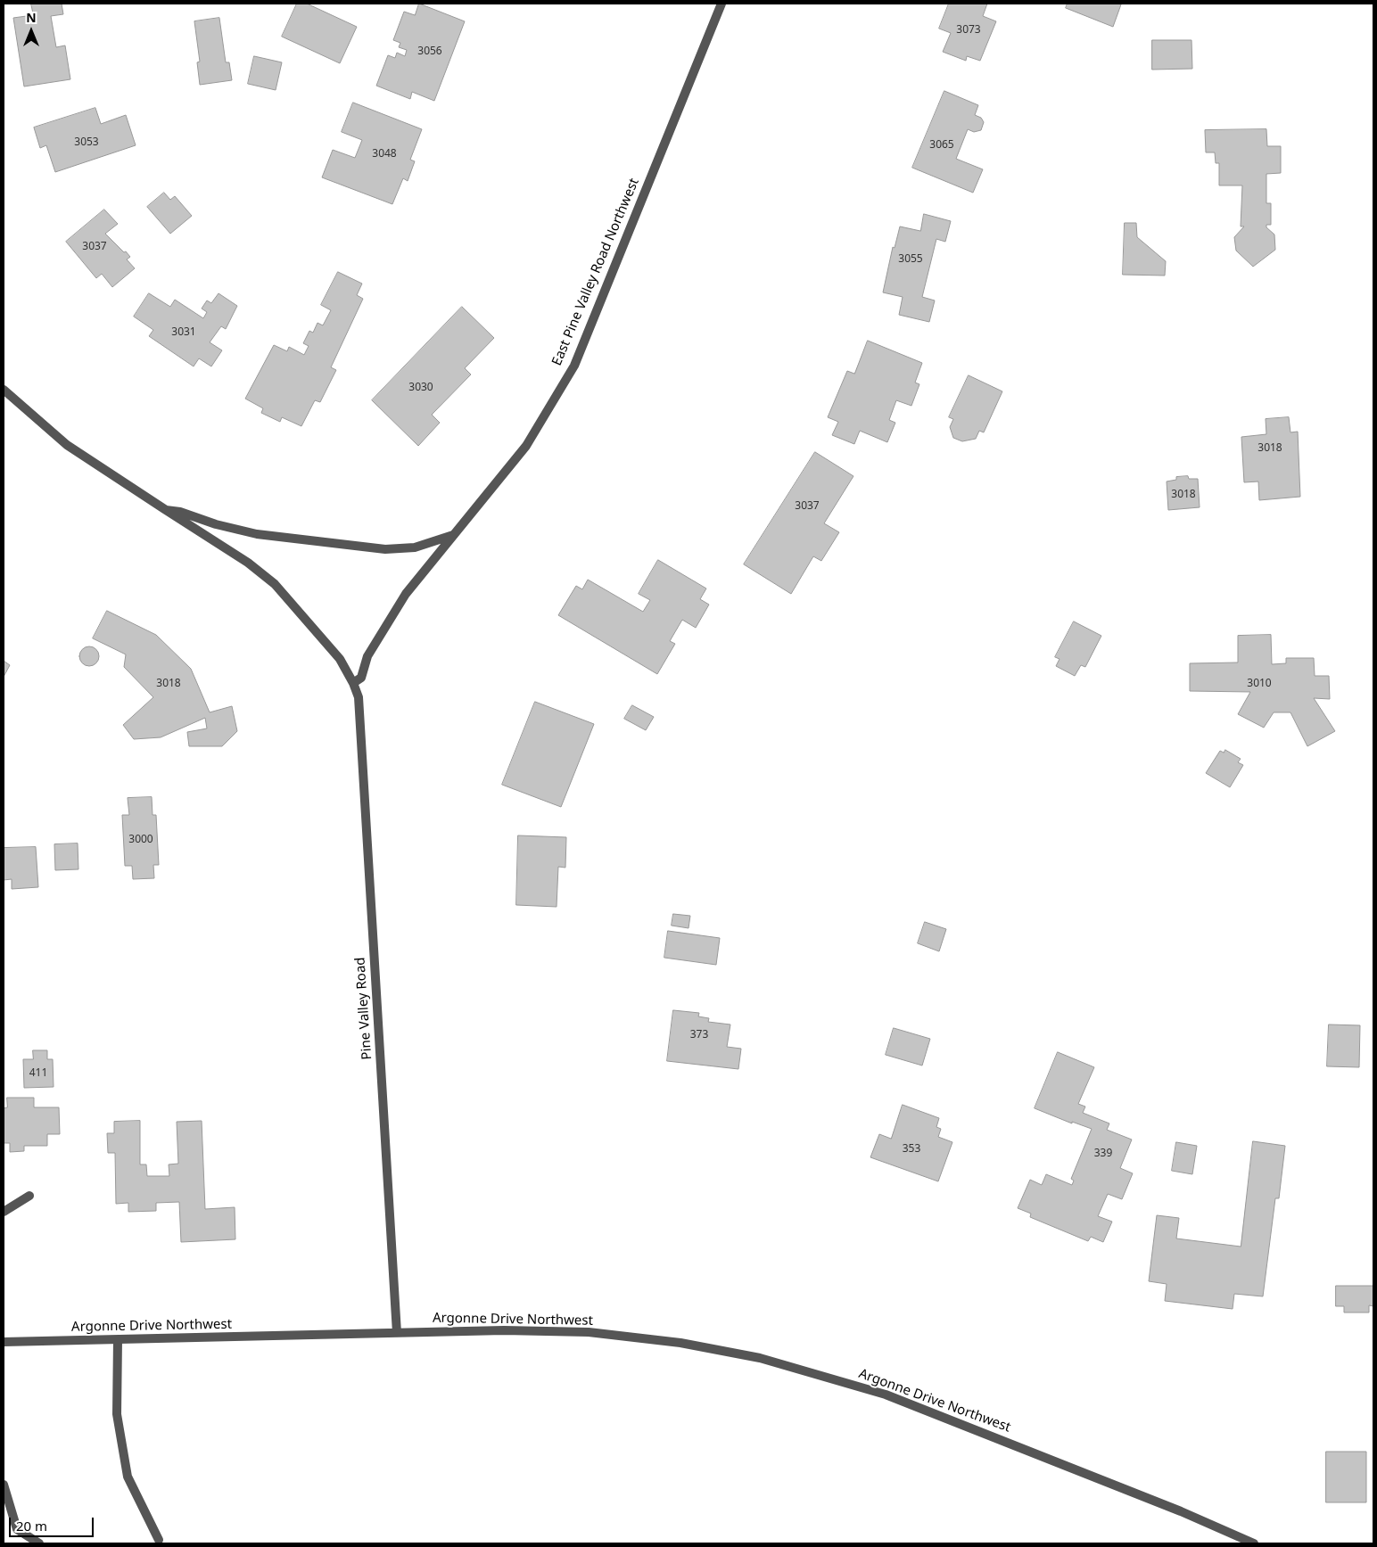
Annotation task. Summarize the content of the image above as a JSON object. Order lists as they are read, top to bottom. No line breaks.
{"streets":{"street":["East Pine Valley Road Northwest","Pine Valley Road","Argonne Drive Northwest"]},"crossings":[["East Pine Valley Road Northwest","Pine Valley Road"],["Pine Valley Road","Argonne Drive Northwest"]],"house_numbers":["3073","3056","3053","3065","3048","3037","3055","3031","3030","3018","3018","3037","3018","3010","3000","373","411","353","339"],"scale_bar":"20 m","north":"top"}
